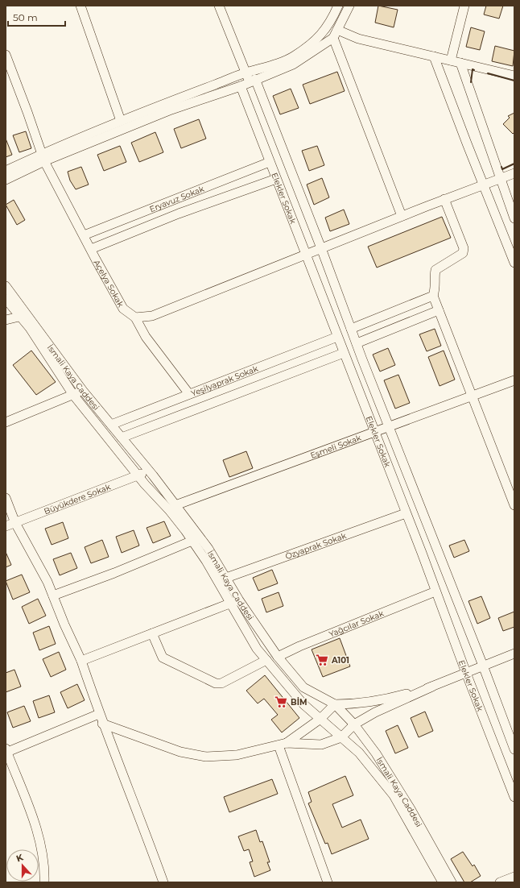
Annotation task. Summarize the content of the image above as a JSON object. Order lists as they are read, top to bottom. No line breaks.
{"streets":{"street":["Eryavuz Sokak","Elekler Sokak","Açelya Sokak","İsmali Kaya Caddesi","Yeşilyaprak Sokak","Eşmeli Sokak","Büyükdere Sokak","Özyaprak Sokak","Yağcılar Sokak"]},"crossings":[["Eryavuz Sokak","Elekler Sokak"],["Eryavuz Sokak","Açelya Sokak"],["Elekler Sokak","Yeşilyaprak Sokak"],["Elekler Sokak","Eşmeli Sokak"],["Elekler Sokak","Özyaprak Sokak"],["Elekler Sokak","Yağcılar Sokak"],["Açelya Sokak","Yeşilyaprak Sokak"],["İsmali Kaya Caddesi","Yeşilyaprak Sokak"],["İsmali Kaya Caddesi","Eşmeli Sokak"],["İsmali Kaya Caddesi","Büyükdere Sokak"],["İsmali Kaya Caddesi","Özyaprak Sokak"],["İsmali Kaya Caddesi","Yağcılar Sokak"]],"places":{"supermarket":["A101","BİM"]},"scale_bar":"50 m","north":"top"}
